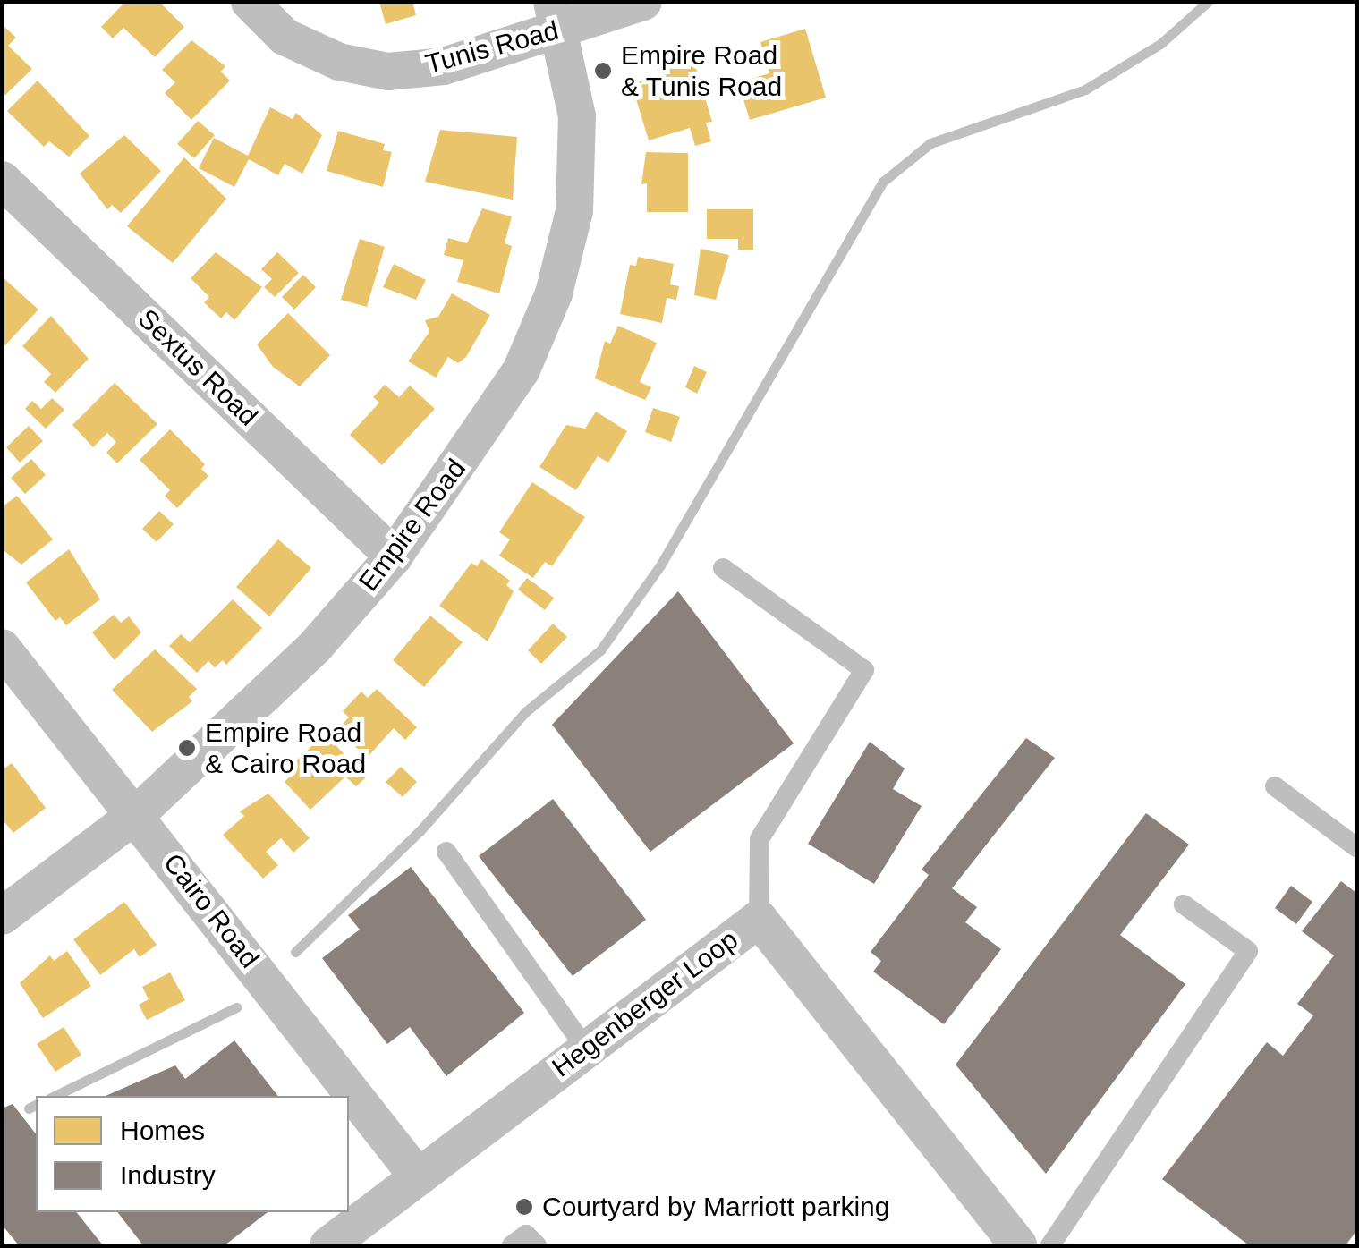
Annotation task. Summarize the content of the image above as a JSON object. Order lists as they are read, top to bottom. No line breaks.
{"streets":{"street":["Tunis Road","Sextus Road","Empire Road","Cairo Road","Hegenberger Loop"]},"crossings":[["Tunis Road","Empire Road"],["Sextus Road","Empire Road"],["Empire Road","Cairo Road"],["Cairo Road","Hegenberger Loop"]],"places":["Empire Road & Tunis Road","Empire Road & Cairo Road","Courtyard by Marriott parking"],"legend":["Homes","Industry"]}
